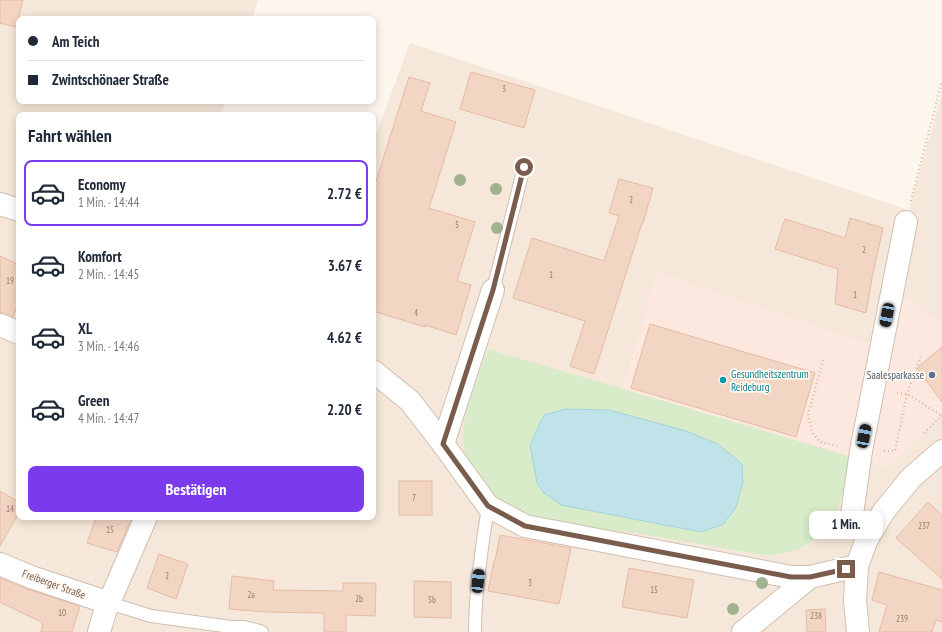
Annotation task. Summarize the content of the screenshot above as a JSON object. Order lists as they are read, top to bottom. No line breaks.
{"streets":{"street":["Freiberger Straße"]},"places":["Saalesparkasse","Gesundheitszentrum Reideburg"],"house_numbers":["3","2","5","2","1","19","1","4","7","14","237","15","2","3","15","2a","2b","5b","10","238","239"],"page":{"banner":["Am Teich","Zwintschönaer Straße"],"heading":"Fahrt wählen","list":[{"name":"Economy","note":"1 Min. · 14:44","value":"2.72 €"},{"name":"Komfort","note":"2 Min. · 14:45","value":"3.67 €"},{"name":"XL","note":"3 Min. · 14:46","value":"4.62 €"},{"name":"Green","note":"4 Min. · 14:47","value":"2.20 €"}],"buttons":"Bestätigen","bubble":"1 Min."}}
